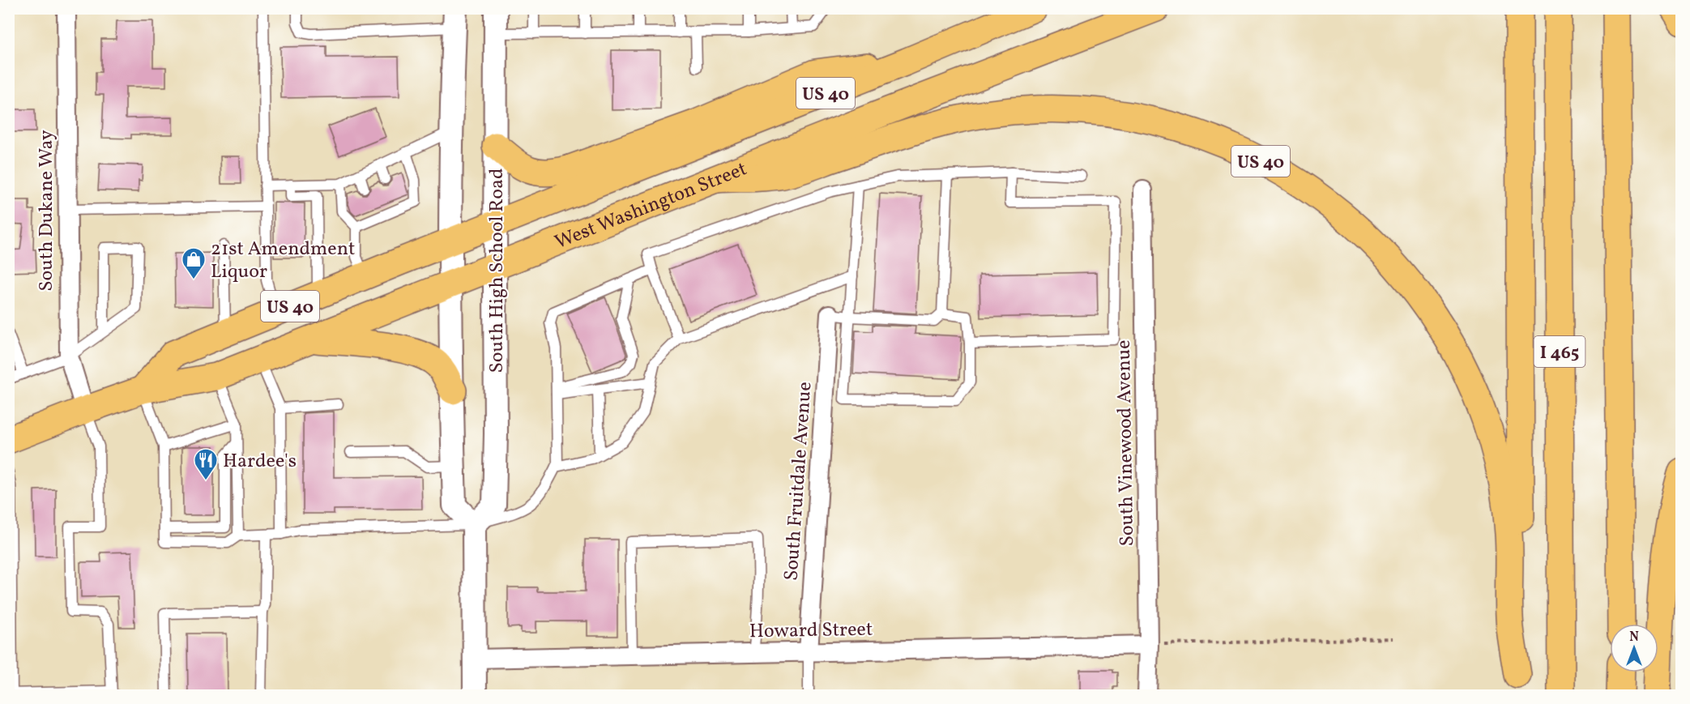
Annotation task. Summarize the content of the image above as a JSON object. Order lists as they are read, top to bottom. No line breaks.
{"streets":{"main road":["US 40","West Washington Street","I 465"],"street":["South Dukane Way","South High School Road","South Vinewood Avenue","South Fruitdale Avenue","Howard Street"]},"crossings":[["US 40","West Washington Street"],["West Washington Street","South Dukane Way"],["West Washington Street","South High School Road"],["South Vinewood Avenue","Howard Street"],["South Fruitdale Avenue","Howard Street"]],"places":{"shop":["21st Amendment Liquor"],"restaurant":["Hardee's"]},"north":"top"}
